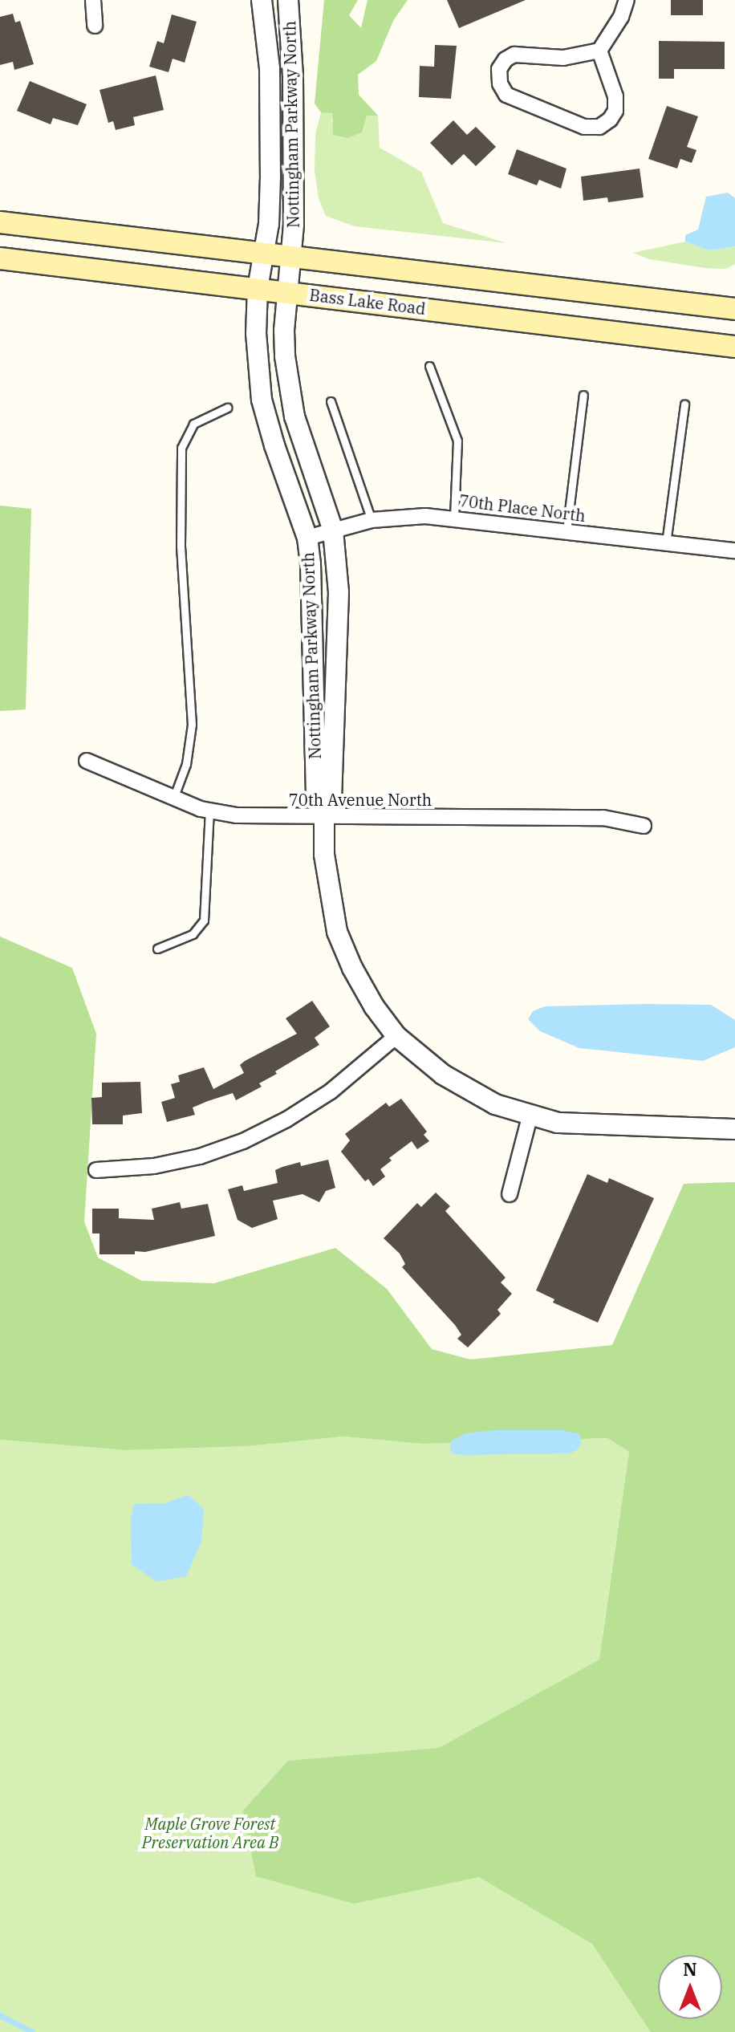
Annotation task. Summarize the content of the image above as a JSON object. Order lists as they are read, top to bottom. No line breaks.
{"streets":{"main road":["Bass Lake Road"],"street":["Nottingham Parkway North","70th Place North","70th Avenue North"]},"crossings":[["Nottingham Parkway North","Bass Lake Road"],["Nottingham Parkway North","70th Place North"],["Nottingham Parkway North","70th Avenue North"]],"parks":["Maple Grove Forest Preservation Area B"],"north":"top"}
